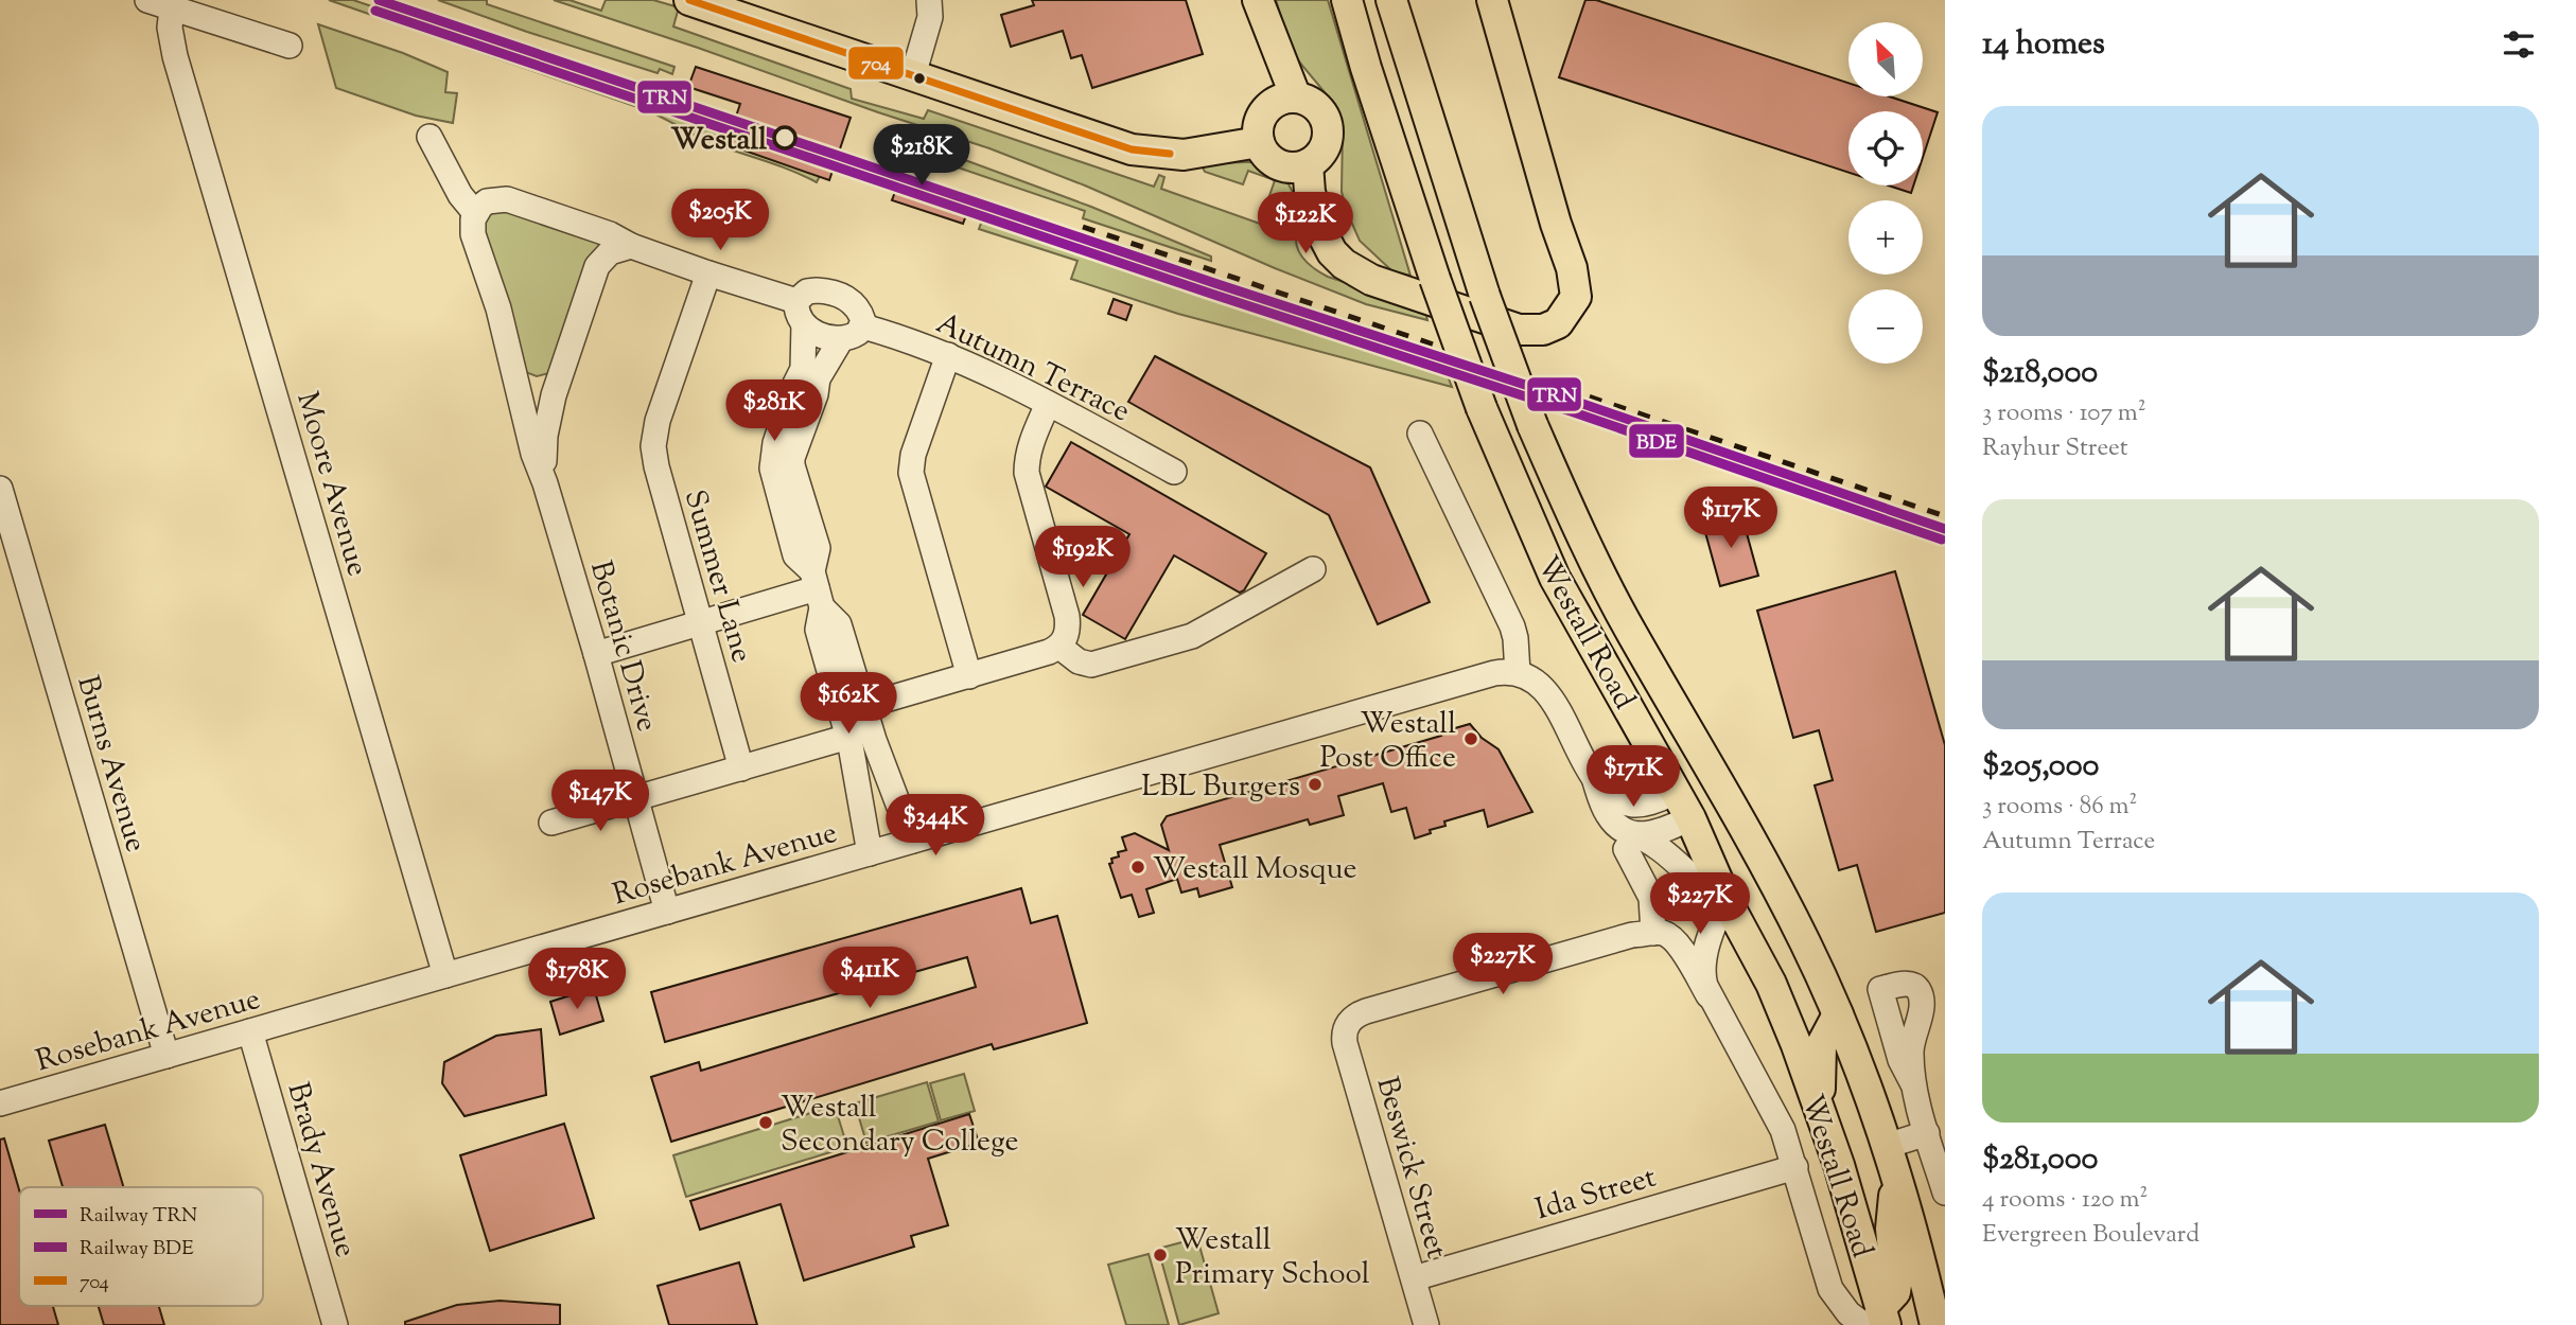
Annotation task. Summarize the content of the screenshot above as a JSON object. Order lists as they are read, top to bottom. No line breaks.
{"streets":{"main road":["Westall Road"],"street":["Autumn Terrace","Moore Avenue","Summer Lane","Botanic Drive","Burns Avenue","Rosebank Avenue","Beswick Street","Brady Avenue","Ida Street"]},"crossings":[["Moore Avenue","Rosebank Avenue"],["Botanic Drive","Rosebank Avenue"],["Burns Avenue","Rosebank Avenue"],["Rosebank Avenue","Brady Avenue"],["Beswick Street","Ida Street"]],"places":["Westall","Westall Post Office","LBL Burgers","Westall Mosque","Westall Secondary College","Westall Primary School"],"lines":["rail line TRN","transit line 704","rail line BDE"],"legend":["Railway TRN","Railway BDE","704"],"north":"top left","page":{"heading":"14 homes","map_buttons":["+","−"],"list":[{"name":"$218,000","note":"3 rooms · 107 m² · Rayhur Street"},{"name":"$205,000","note":"3 rooms · 86 m² · Autumn Terrace"},{"name":"$281,000","note":"4 rooms · 120 m² · Evergreen Boulevard"}],"price":["$218K","$205K","$122K","$281K","$117K","$192K","$162K","$171K","$147K","$344K","$227K","$227K","$411K","$178K"]}}
